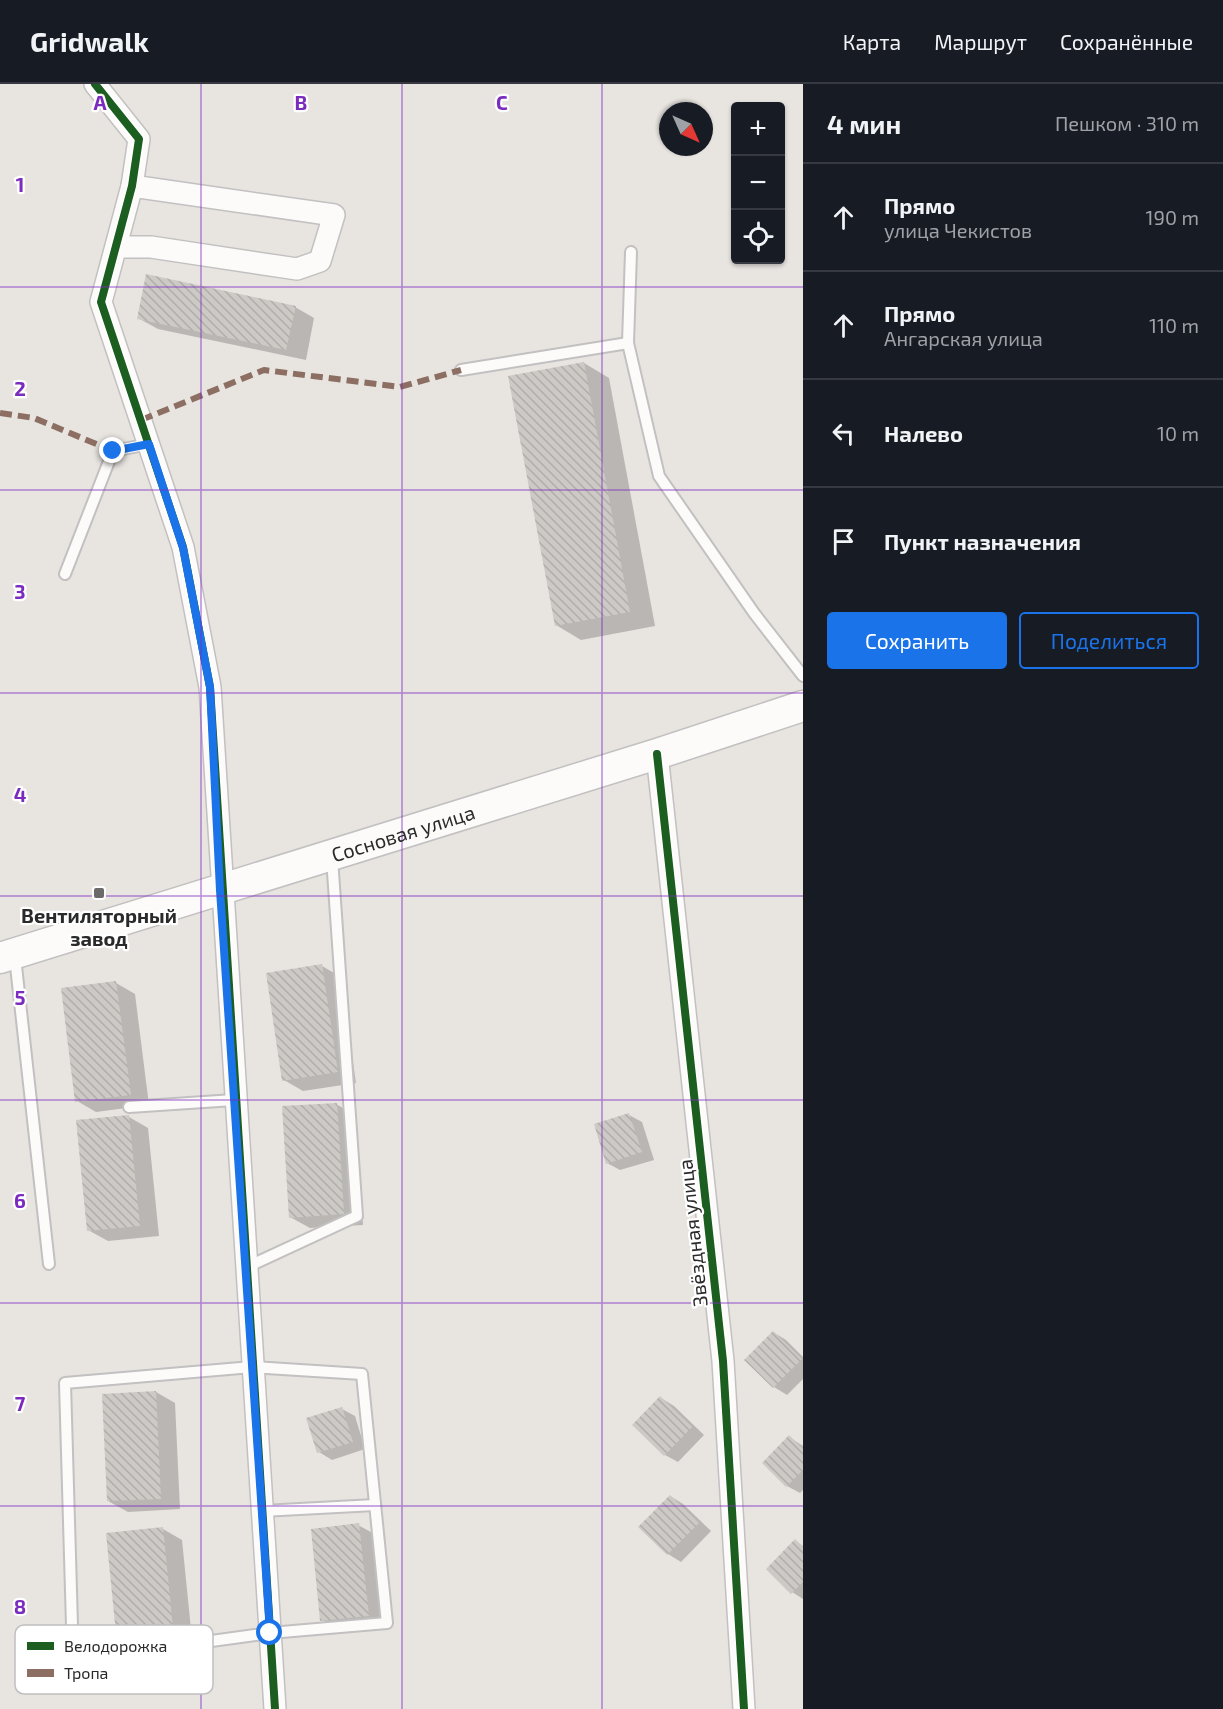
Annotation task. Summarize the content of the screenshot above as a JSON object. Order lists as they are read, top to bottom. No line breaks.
{"streets":{"street":["Сосновая улица","Звёздная улица"]},"crossings":[["Сосновая улица","Звёздная улица"]],"places":{"transit":["Вентиляторный завод"]},"legend":["Велодорожка","Тропа"],"north":"bottom right","page":{"header":"Gridwalk","nav":["Карта","Маршрут","Сохранённые"],"heading":["4 мин","Пешком · 310 m"],"map_buttons":["+","−"],"list":[["Прямо","улица Чекистов","190 m"],["Прямо","Ангарская улица","110 m"],["Налево","10 m"],"Пункт назначения"],"buttons":["Сохранить","Поделиться"]},"grid":{"columns":["A","B","C"],"rows":["1","2","3","4","5","6","7","8"]}}
